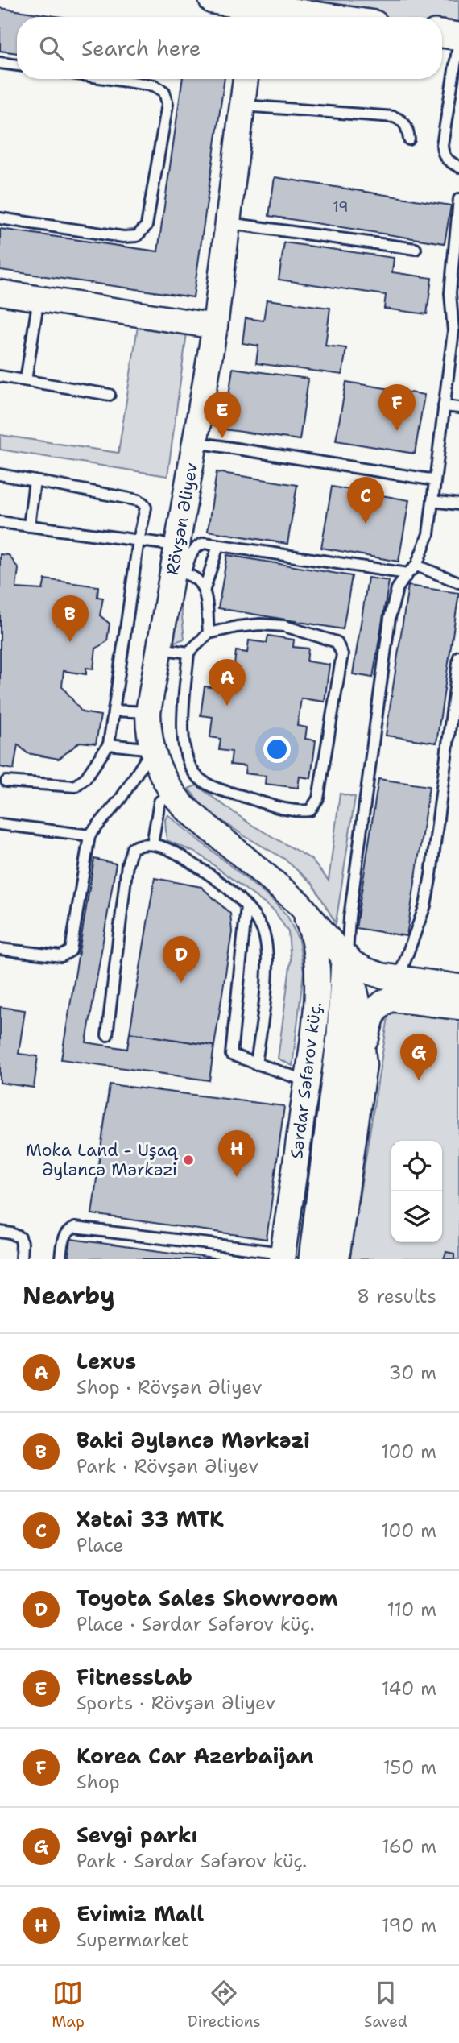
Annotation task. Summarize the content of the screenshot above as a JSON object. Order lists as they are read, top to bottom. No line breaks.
{"streets":{"street":["Rövşən Əliyev","Sərdar Səfərov küç."]},"crossings":[["Rövşən Əliyev","Sərdar Səfərov küç."]],"places":["Moka Land - Uşaq Əyləncə Mərkəzi"],"house_numbers":["19"],"page":{"search":"Search here","pins":["F","E","C","B","A","D","G","H"],"heading":["Nearby","8 results"],"list":[{"mark":"A","name":"Lexus","note":"Shop · Rövşən Əliyev","value":"30 m"},{"mark":"B","name":"Baki Əyləncə Mərkəzi","note":"Park · Rövşən Əliyev","value":"100 m"},{"mark":"C","name":"Xətai 33 MTK","note":"Place","value":"100 m"},{"mark":"D","name":"Toyota Sales Showroom","note":"Place · Sərdar Səfərov küç.","value":"110 m"},{"mark":"E","name":"FitnessLab","note":"Sports · Rövşən Əliyev","value":"140 m"},{"mark":"F","name":"Korea Car Azerbaijan","note":"Shop","value":"150 m"},{"mark":"G","name":"Sevgi parkı","note":"Park · Sərdar Səfərov küç.","value":"160 m"},{"mark":"H","name":"Evimiz Mall","note":"Supermarket","value":"190 m"}],"nav":["Map","Directions","Saved"]}}
